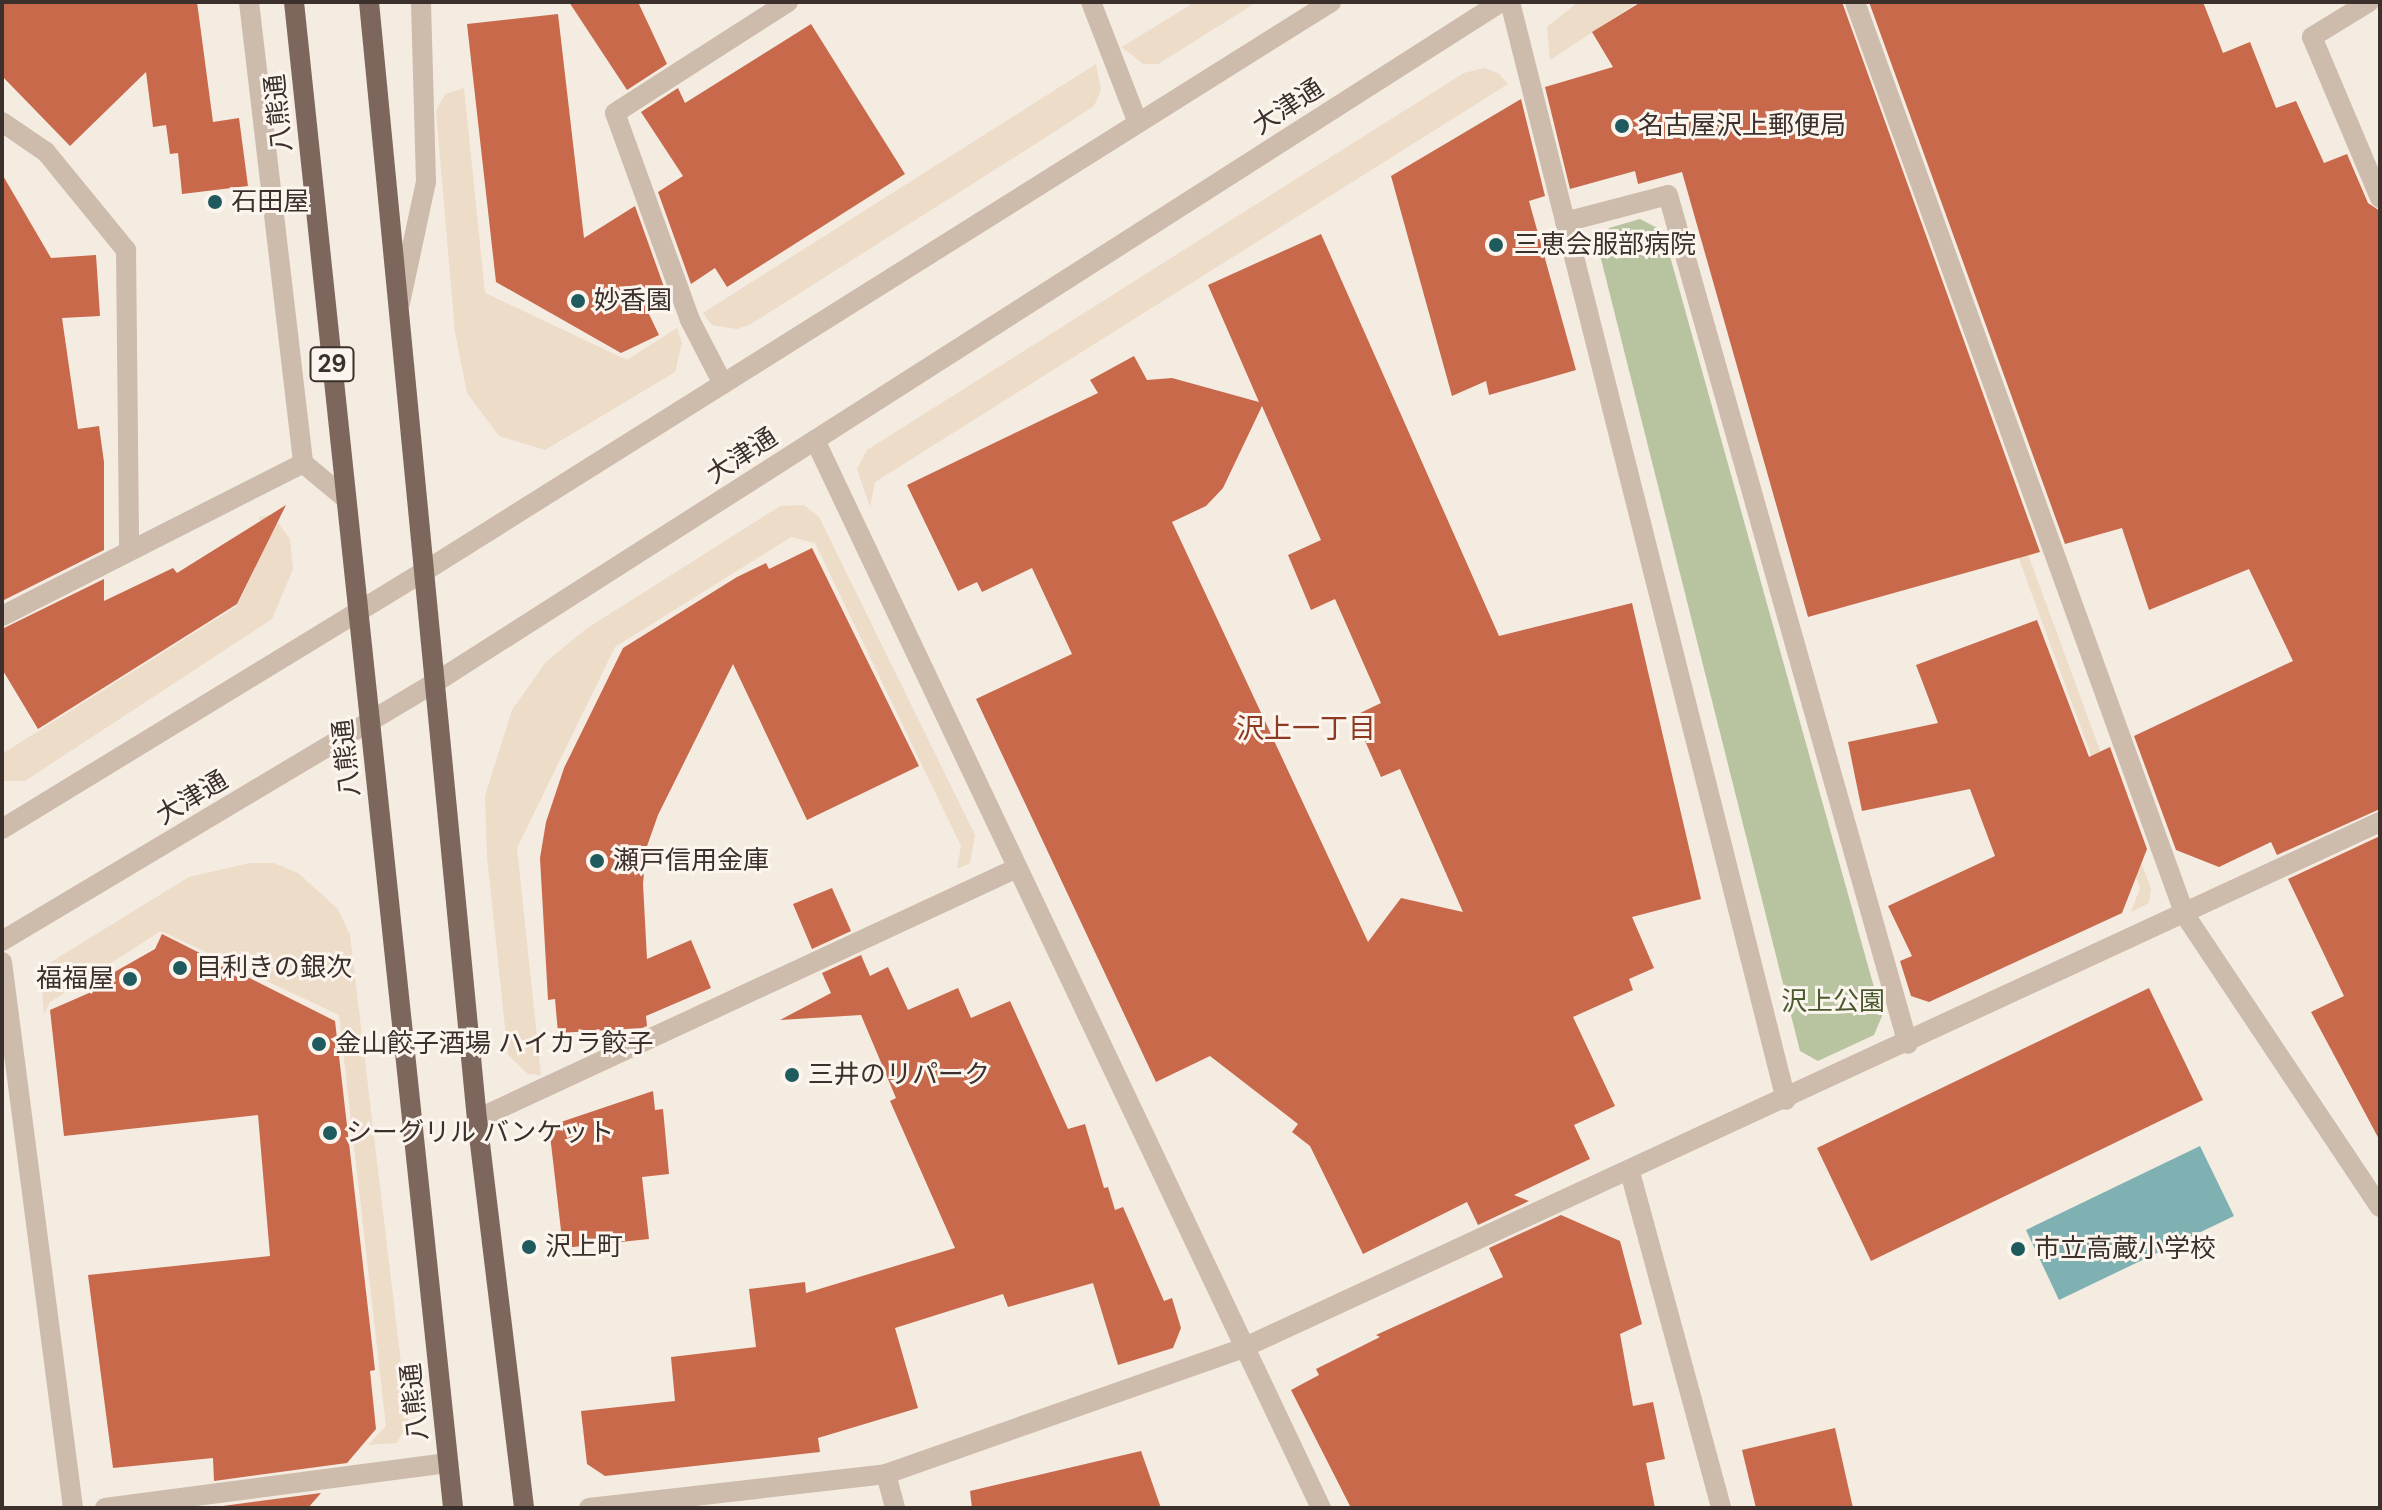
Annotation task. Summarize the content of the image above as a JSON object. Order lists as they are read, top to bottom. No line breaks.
{"streets":{"main road":["八熊通","29"],"street":["大津通"]},"crossings":[["大津通","八熊通"]],"districts":["沢上一丁目"],"parks":["沢上公園"],"places":["名古屋沢上郵便局","石田屋","三恵会服部病院","妙香園","瀬戸信用金庫","目利きの銀次","福福屋","金山餃子酒場 ハイカラ餃子","三井のリパーク","シーグリル バンケット","沢上町","市立高蔵小学校"]}
